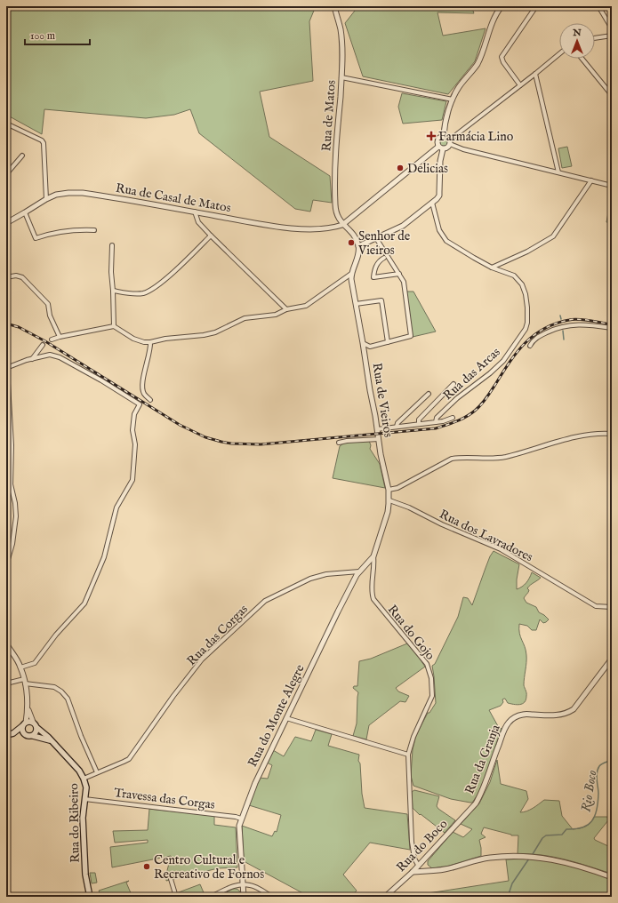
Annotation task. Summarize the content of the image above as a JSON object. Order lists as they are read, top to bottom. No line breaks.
{"streets":{"main road":["Rua do Ribeiro"],"street":["Rua de Matos","Rua de Casal de Matos","Rua das Arcas","Rua de Vieiros","Rua dos Lavradores","Rua do Gojo","Rua das Corgas","Rua do Monte Alegre","Rua da Granja","Travessa das Corgas","Rua do Boco"]},"crossings":[["Rua de Matos","Rua de Casal de Matos"],["Rua de Vieiros","Rua dos Lavradores"],["Rua de Vieiros","Rua do Gojo"],["Rua de Vieiros","Rua do Monte Alegre"],["Rua do Gojo","Rua do Monte Alegre"],["Rua do Gojo","Rua do Boco"],["Rua das Corgas","Rua do Monte Alegre"],["Rua das Corgas","Rua do Ribeiro"],["Rua do Monte Alegre","Travessa das Corgas"],["Rua da Granja","Rua do Boco"],["Travessa das Corgas","Rua do Ribeiro"]],"water":["Rio Boco"],"places":{"health":["Farmácia Lino"],"other":["Delicias","Senhor de Vieiros","Centro Cultural e Recreativo de Fornos"]},"scale_bar":"100 m","north":"top"}
